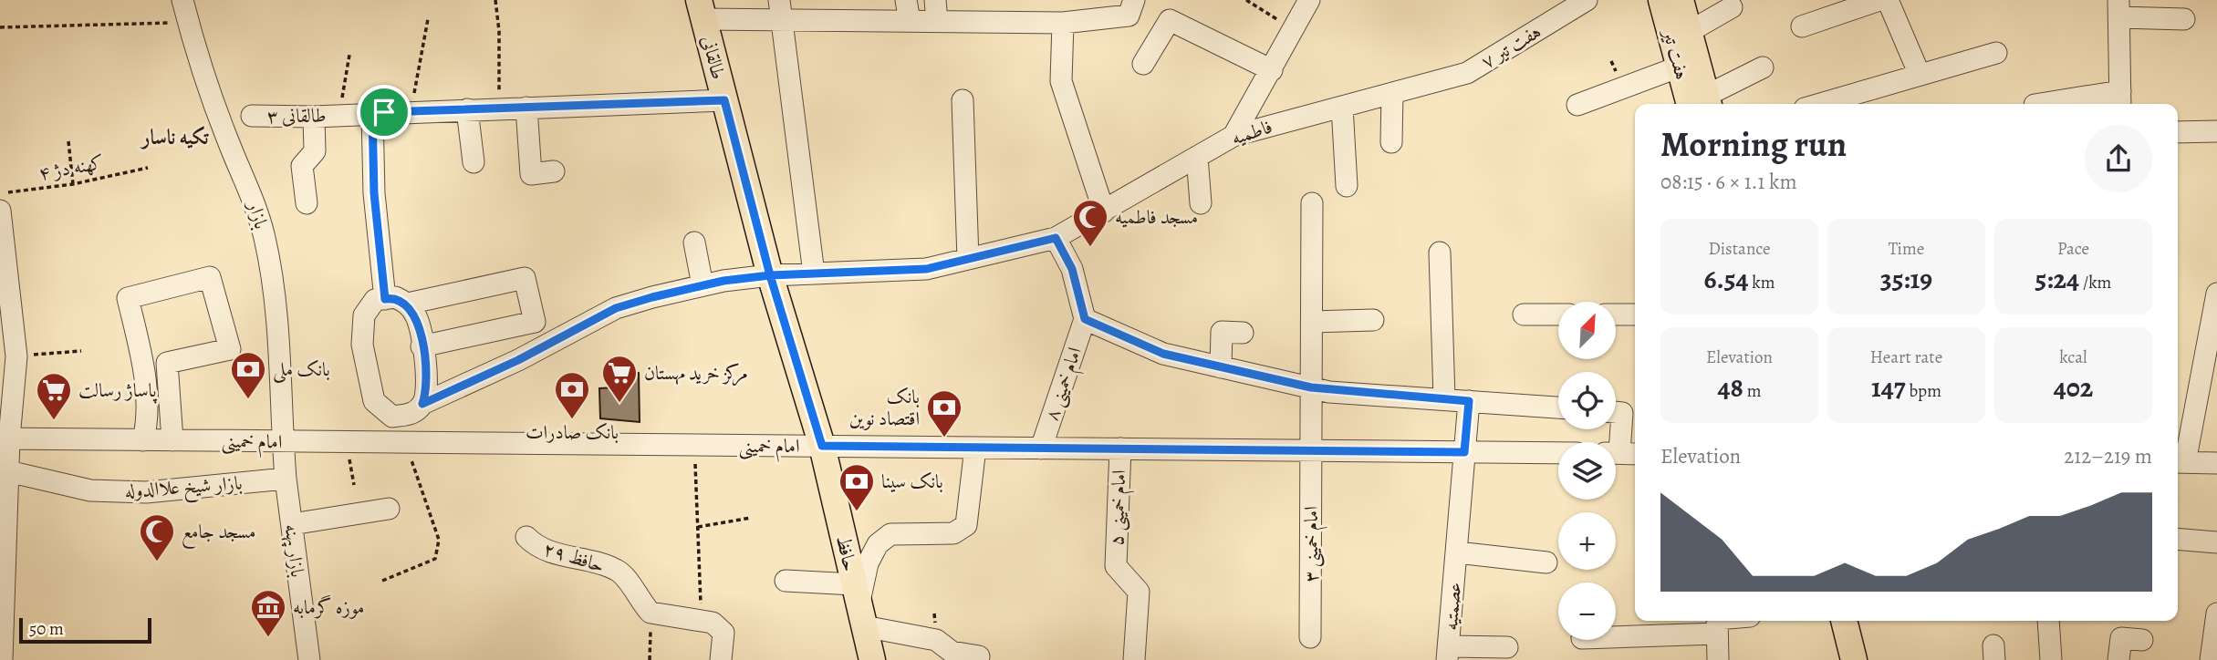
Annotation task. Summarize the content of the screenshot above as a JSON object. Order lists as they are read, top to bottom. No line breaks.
{"streets":{"main road":["هفت تیر","طالقانی","حافظ"],"street":["هفت تیر ۷","طالقانی ۳","فاطمیه","بازار","امام خمینی ۸","امام خمینی","بازار شیخ علاالدوله","امام خمینی ۵","امام خمینی ۳","بازار پهنه","حافظ ۲۹","عصمتیه"],"path":["کهنه دژ ۴"]},"crossings":[["هفت تیر ۷","فاطمیه"],["طالقانی","طالقانی ۳"],["طالقانی","فاطمیه"],["طالقانی","امام خمینی"],["طالقانی","حافظ"],["بازار","امام خمینی"],["امام خمینی ۸","امام خمینی"],["امام خمینی","امام خمینی ۵"],["امام خمینی","امام خمینی ۳"],["امام خمینی","حافظ"],["امام خمینی","عصمتیه"],["بازار شیخ علاالدوله","بازار پهنه"]],"districts":["تکیه ناسار"],"places":{"mosque":["مسجد فاطمیه","مسجد جامع"],"bank":["بانک ملی","بانک صادرات","بانک اقتصاد نوین","بانک سینا"],"supermarket":["مرکز خرید مهستان","پاساژ رسالت"],"museum":["موزه گرمابه"]},"scale_bar":"50 m","north":"top right","page":{"heading":["Morning run","08:15 · 6 × 1.1 km"],"stats":[["Distance","6.54 km"],["Time","35:19"],["Pace","5:24 /km"],["Elevation","48 m"],["Heart rate","147 bpm"],["kcal","402"]],"map_buttons":["+","−"],"chart":["Elevation","212–219 m"],"scale":"50 m"}}
